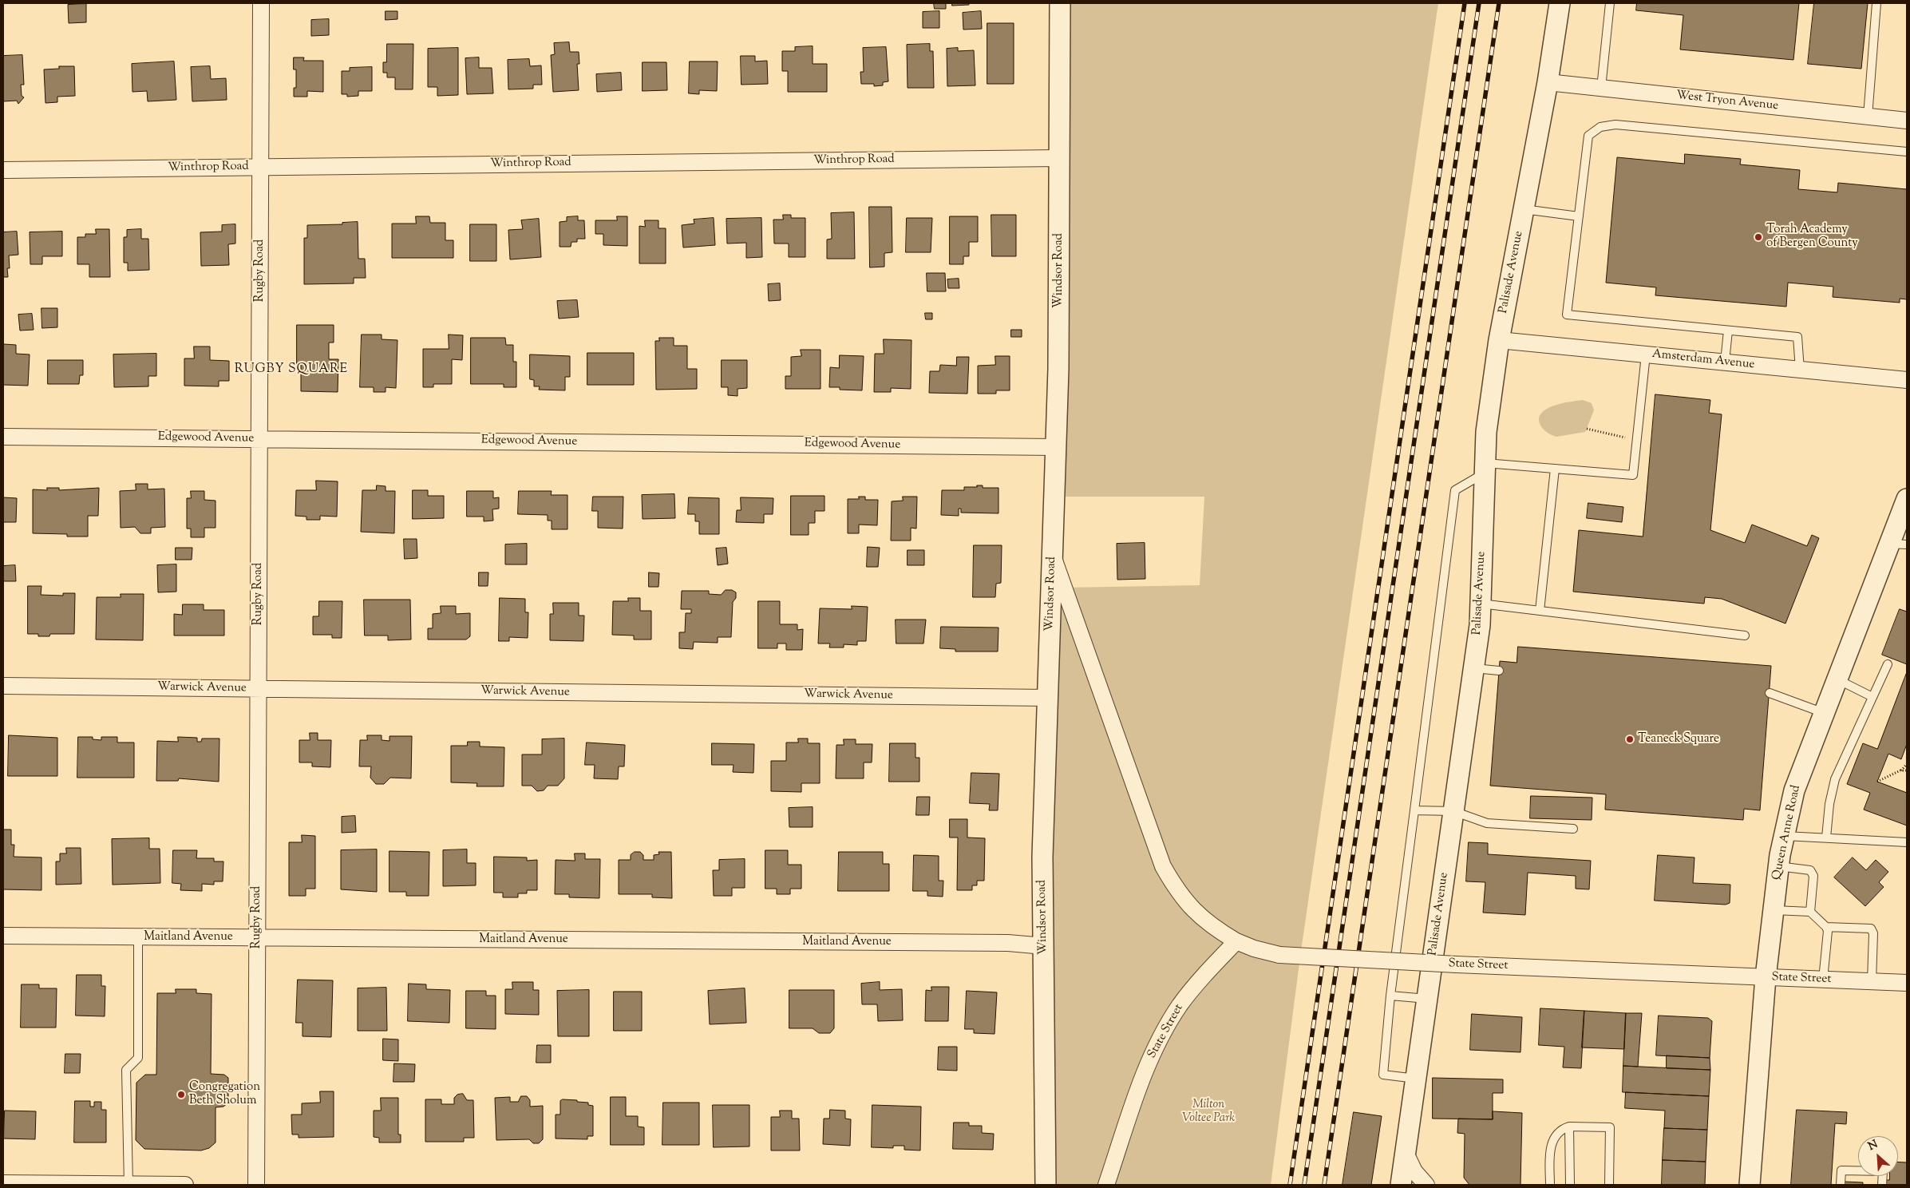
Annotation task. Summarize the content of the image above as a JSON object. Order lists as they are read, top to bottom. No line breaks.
{"streets":{"street":["West Tryon Avenue","Winthrop Road","Rugby Road","Windsor Road","Palisade Avenue","Amsterdam Avenue","Edgewood Avenue","Warwick Avenue","Queen Anne Road","Maitland Avenue","State Street"]},"crossings":[["West Tryon Avenue","Palisade Avenue"],["Winthrop Road","Rugby Road"],["Winthrop Road","Windsor Road"],["Rugby Road","Edgewood Avenue"],["Rugby Road","Warwick Avenue"],["Rugby Road","Maitland Avenue"],["Windsor Road","Edgewood Avenue"],["Windsor Road","Warwick Avenue"],["Windsor Road","Maitland Avenue"],["Palisade Avenue","Amsterdam Avenue"],["Queen Anne Road","State Street"]],"districts":["RUGBY SQUARE"],"parks":["Milton Voltee Park"],"places":["Torah Academy of Bergen County","Teaneck Square","Congregation Beth Sholum"],"north":"top left"}
